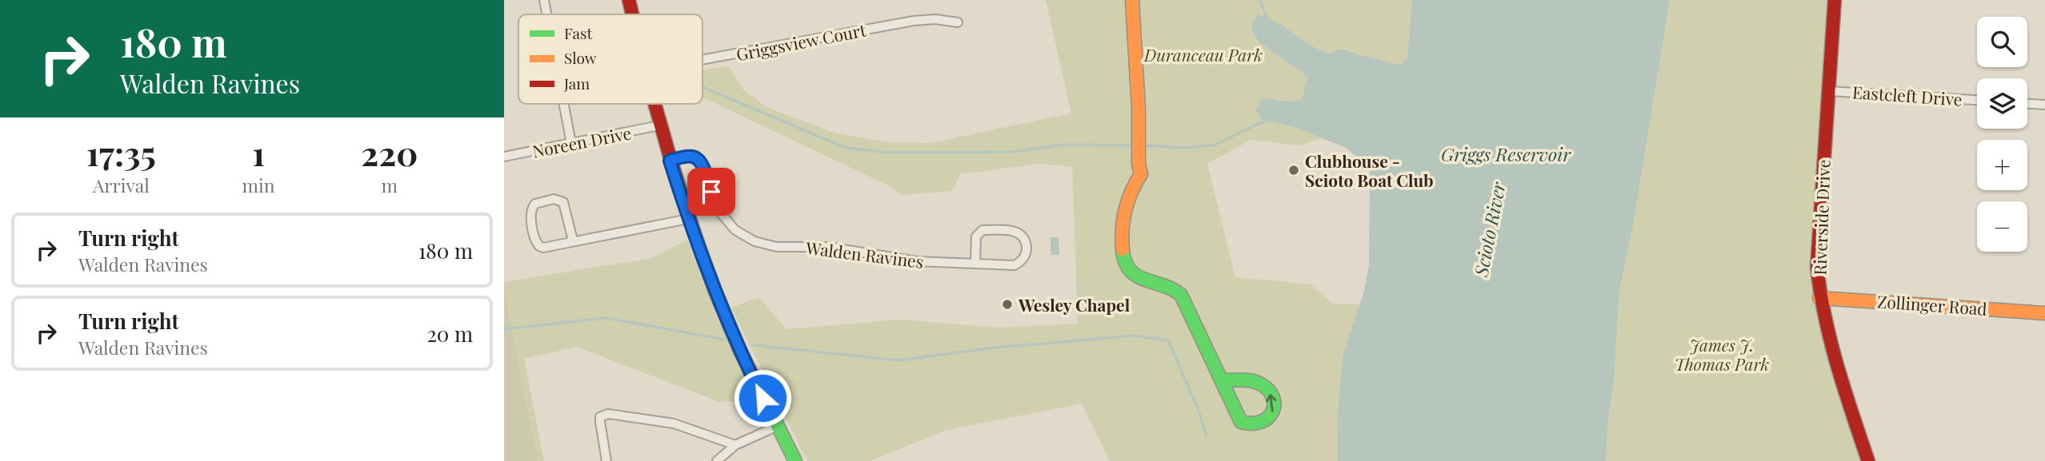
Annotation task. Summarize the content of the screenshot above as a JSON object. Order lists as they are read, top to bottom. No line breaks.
{"streets":{"main road":["Riverside Drive","Zollinger Road"],"street":["Griggsview Court","Eastcleft Drive","Noreen Drive","Walden Ravines"]},"crossings":[["Eastcleft Drive","Riverside Drive"],["Riverside Drive","Zollinger Road"]],"water":["Griggs Reservoir","Scioto River"],"parks":["Duranceau Park","James J. Thomas Park"],"places":["Clubhouse - Scioto Boat Club","Wesley Chapel"],"legend":["Fast","Slow","Jam"],"page":{"turn":["180 m","Walden Ravines"],"map_buttons":["+","−"],"eta":["17:35","Arrival","1","min","220","m"],"list":[{"name":"Turn right","note":"Walden Ravines","value":"180 m"},{"name":"Turn right","note":"Walden Ravines","value":"20 m"}]}}
